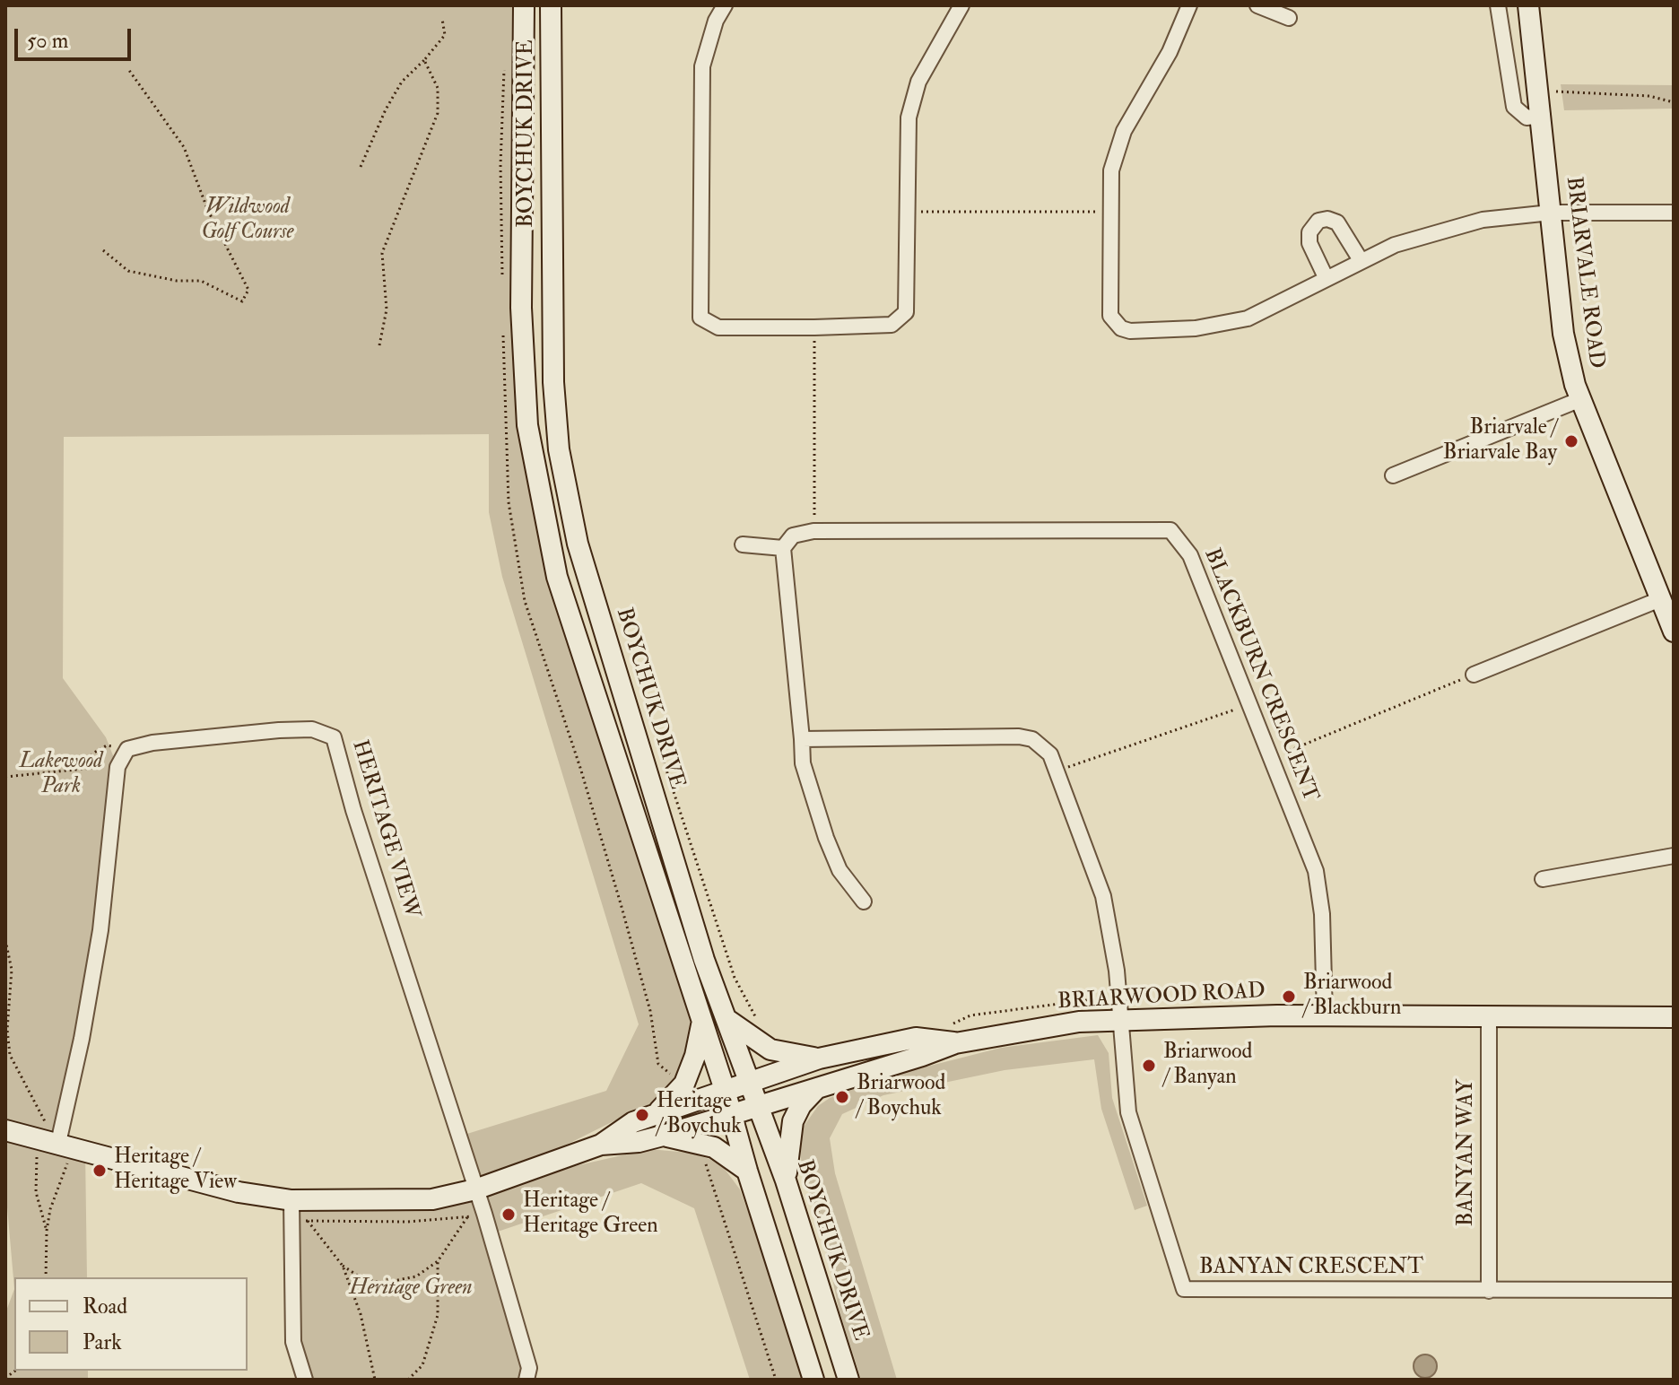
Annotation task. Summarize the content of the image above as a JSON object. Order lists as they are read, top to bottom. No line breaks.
{"streets":{"main road":["BOYCHUK DRIVE","BRIARVALE ROAD","BRIARWOOD ROAD"],"street":["BLACKBURN CRESCENT","HERITAGE VIEW","BANYAN WAY","BANYAN CRESCENT"]},"crossings":[["BOYCHUK DRIVE","BRIARWOOD ROAD"],["BLACKBURN CRESCENT","BRIARWOOD ROAD"],["BRIARWOOD ROAD","BANYAN WAY"],["BRIARWOOD ROAD","BANYAN CRESCENT"],["BANYAN WAY","BANYAN CRESCENT"]],"parks":["Wildwood Golf Course","Lakewood Park","Heritage Green"],"places":["Briarvale / Briarvale Bay","Briarwood / Blackburn","Briarwood / Banyan","Briarwood / Boychuk","Heritage / Boychuk","Heritage / Heritage View","Heritage / Heritage Green"],"legend":["Road","Park"],"scale_bar":"50 m"}
